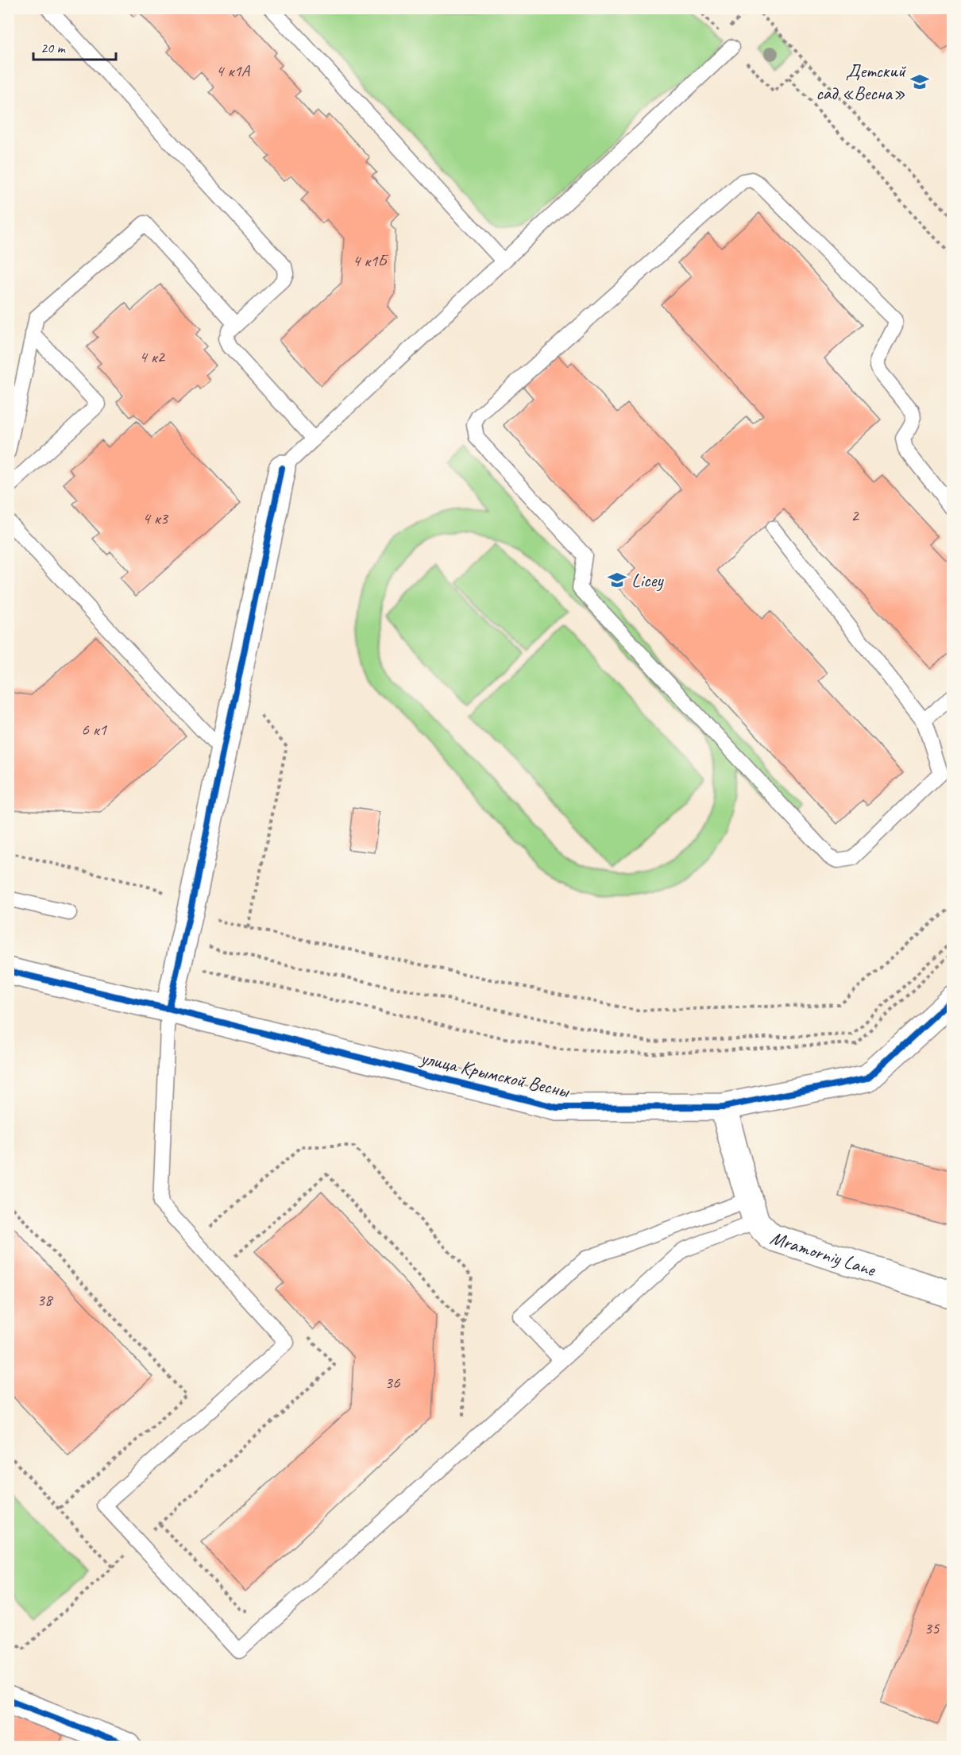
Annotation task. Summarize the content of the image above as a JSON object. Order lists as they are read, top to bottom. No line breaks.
{"streets":{"street":["улица Крымской Весны","Mramorniy Lane"]},"places":{"school or university":["Детский сад «Весна»","Licey"]},"house_numbers":["4 к1А","4 к1Б","4 к2","2","4 к3","6 к1","38","36","35"],"scale_bar":"20 m"}
